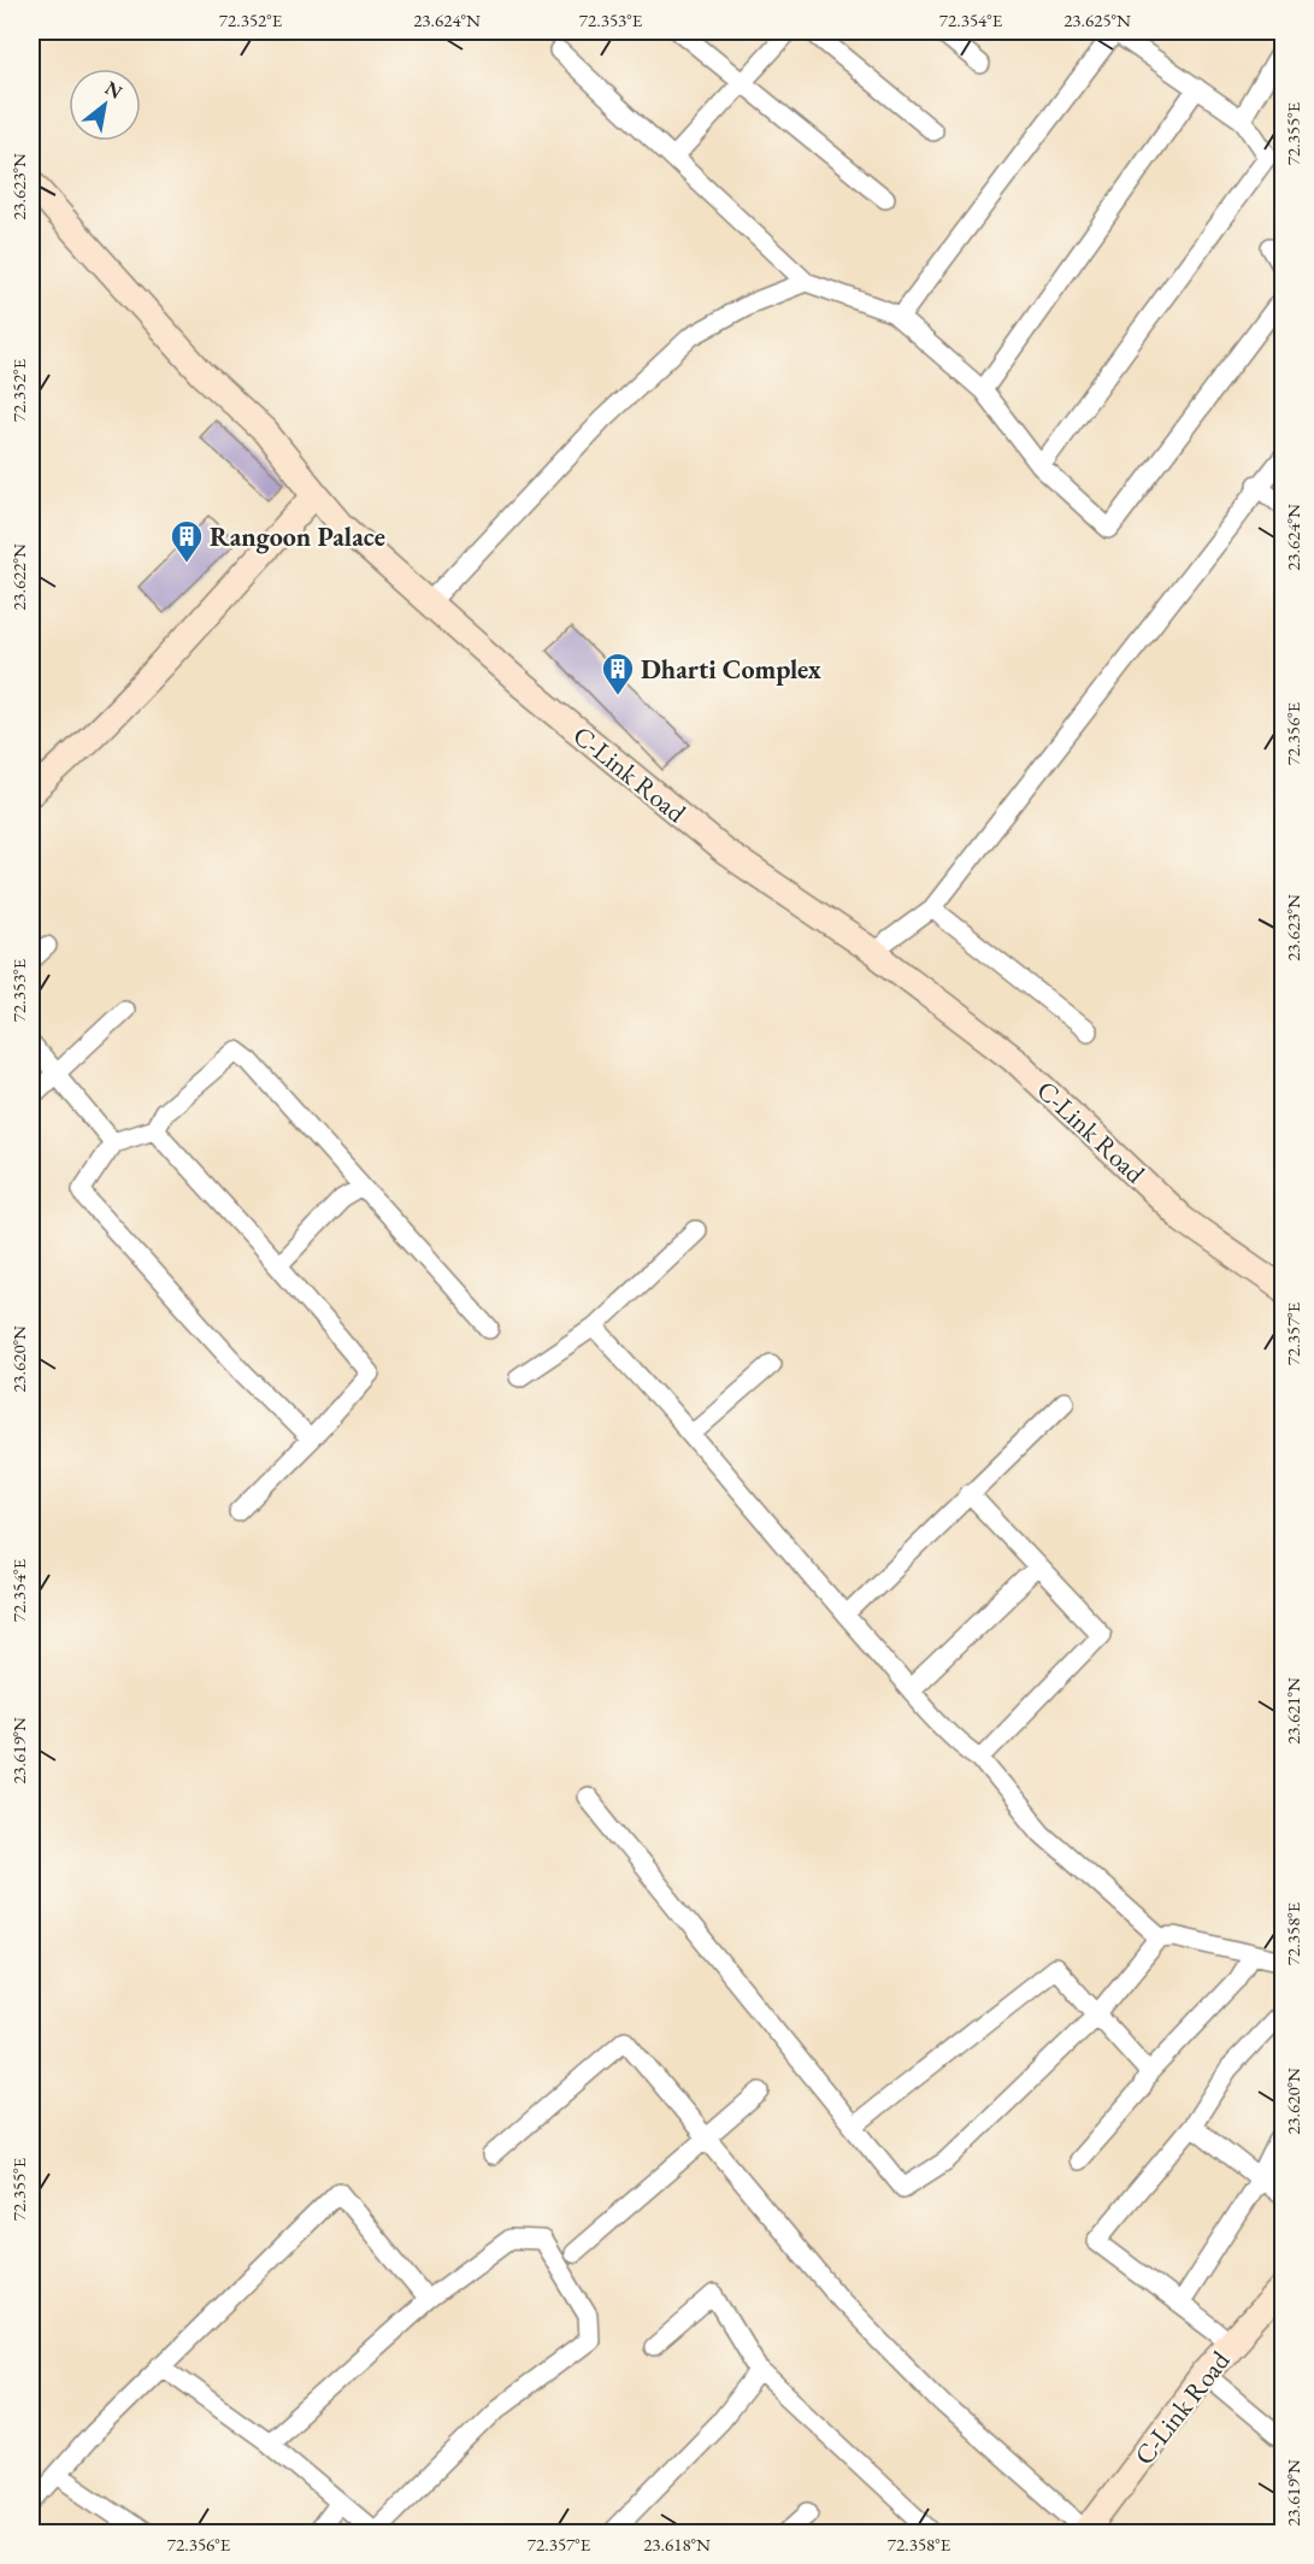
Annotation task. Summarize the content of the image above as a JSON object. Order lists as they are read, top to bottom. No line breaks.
{"streets":{"street":["C-Link Road"]},"places":{"building":["Rangoon Palace","Dharti Complex"]},"north":"top right","coordinates":["72.352°E","23.624°N","72.353°E","72.354°E","23.625°N","72.355°E","23.623°N","23.622°N","72.356°E","72.357°E","23.620°N","23.621°N","23.619°N","72.358°E","23.618°N"]}
